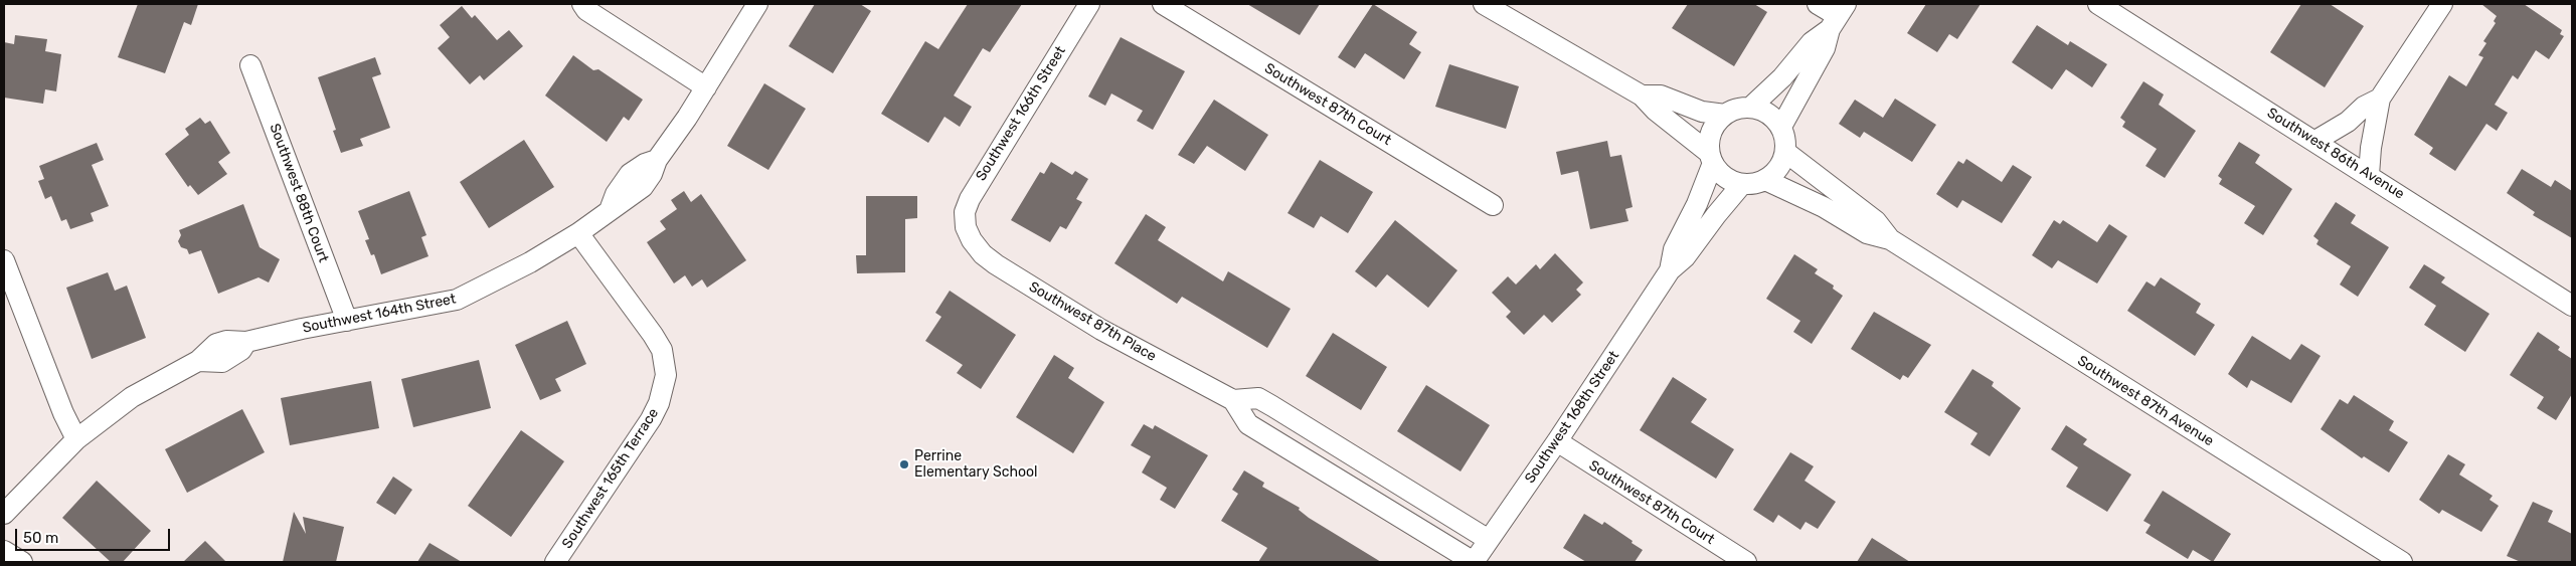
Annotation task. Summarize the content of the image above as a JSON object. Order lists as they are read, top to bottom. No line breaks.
{"streets":{"street":["Southwest 87th Court","Southwest 166th Street","Southwest 86th Avenue","Southwest 88th Court","Southwest 164th Street","Southwest 87th Place","Southwest 87th Avenue","Southwest 168th Street","Southwest 165th Terrace"]},"crossings":[["Southwest 87th Court","Southwest 168th Street"],["Southwest 166th Street","Southwest 87th Place"],["Southwest 88th Court","Southwest 164th Street"],["Southwest 164th Street","Southwest 165th Terrace"],["Southwest 87th Place","Southwest 168th Street"],["Southwest 87th Avenue","Southwest 168th Street"]],"places":["Perrine Elementary School"],"scale_bar":"50 m"}
